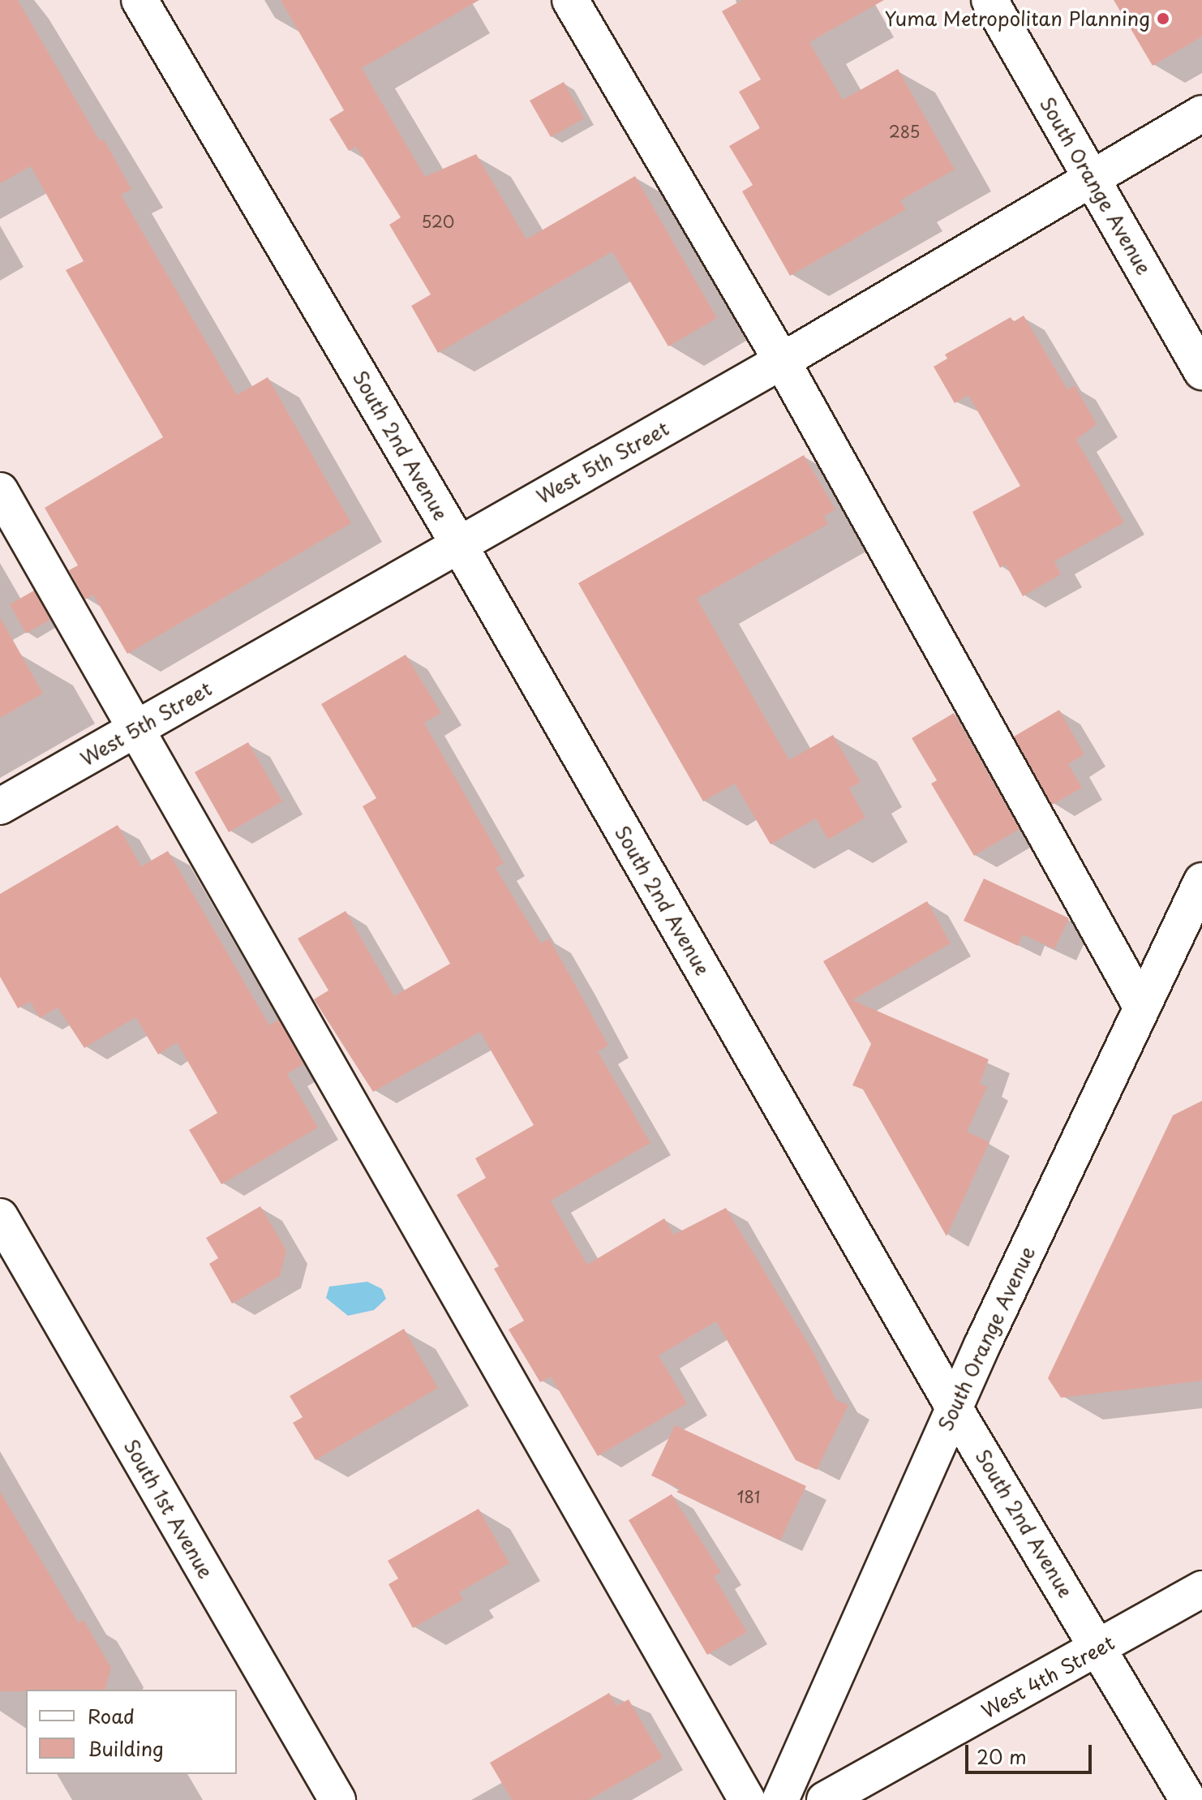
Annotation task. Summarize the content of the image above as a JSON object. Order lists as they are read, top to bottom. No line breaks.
{"streets":{"street":["South Orange Avenue","South 2nd Avenue","West 5th Street","South 1st Avenue","West 4th Street"]},"crossings":[["South Orange Avenue","South 2nd Avenue"],["South Orange Avenue","West 5th Street"],["South 2nd Avenue","West 5th Street"],["South 2nd Avenue","West 4th Street"]],"places":["Yuma Metropolitan Planning"],"house_numbers":["285","520","181"],"legend":["Road","Building"],"scale_bar":"20 m"}
